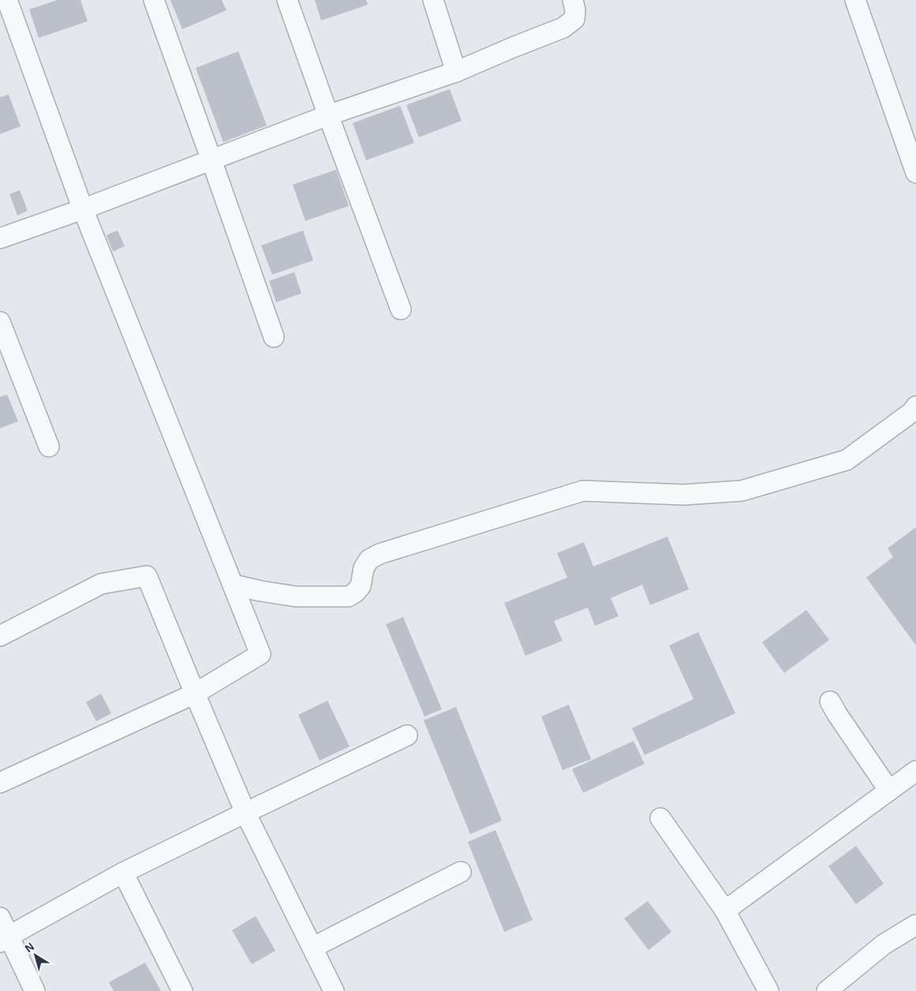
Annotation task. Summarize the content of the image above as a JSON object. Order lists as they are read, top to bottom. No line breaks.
{"north":"top left"}
